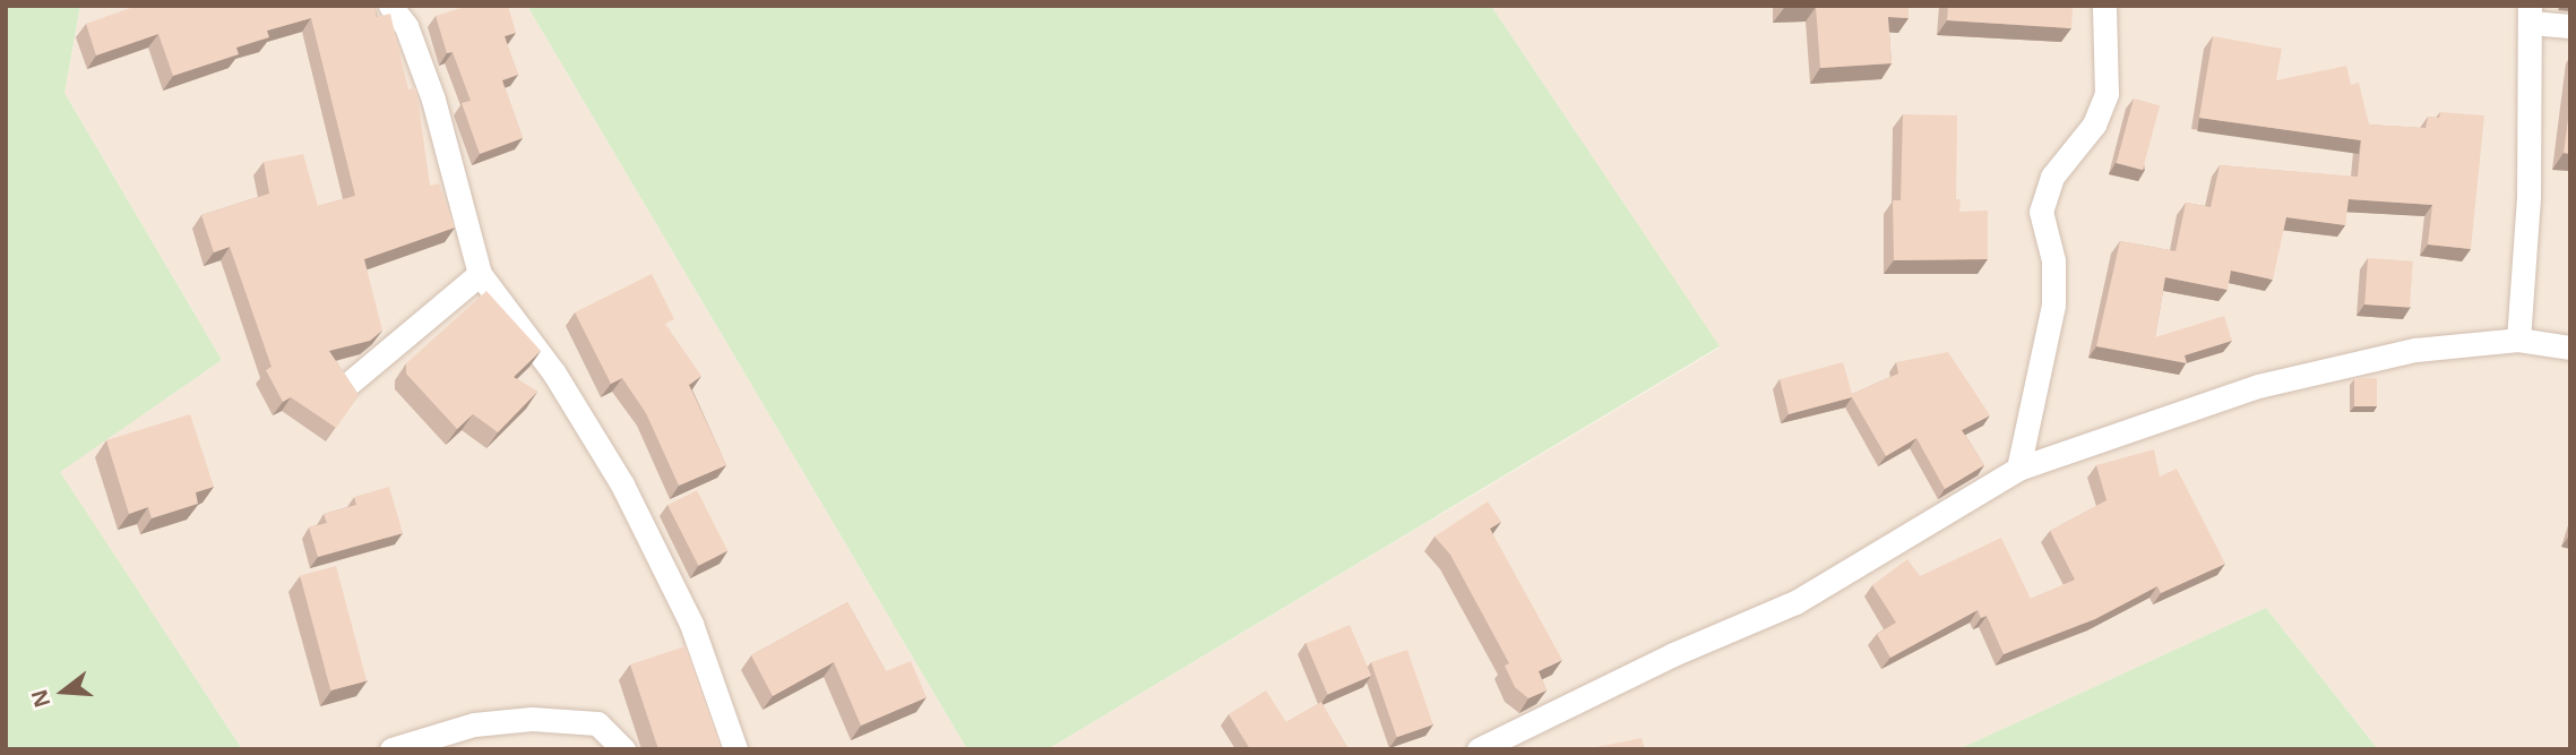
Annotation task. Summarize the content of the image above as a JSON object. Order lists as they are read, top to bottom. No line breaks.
{"north":"left"}
